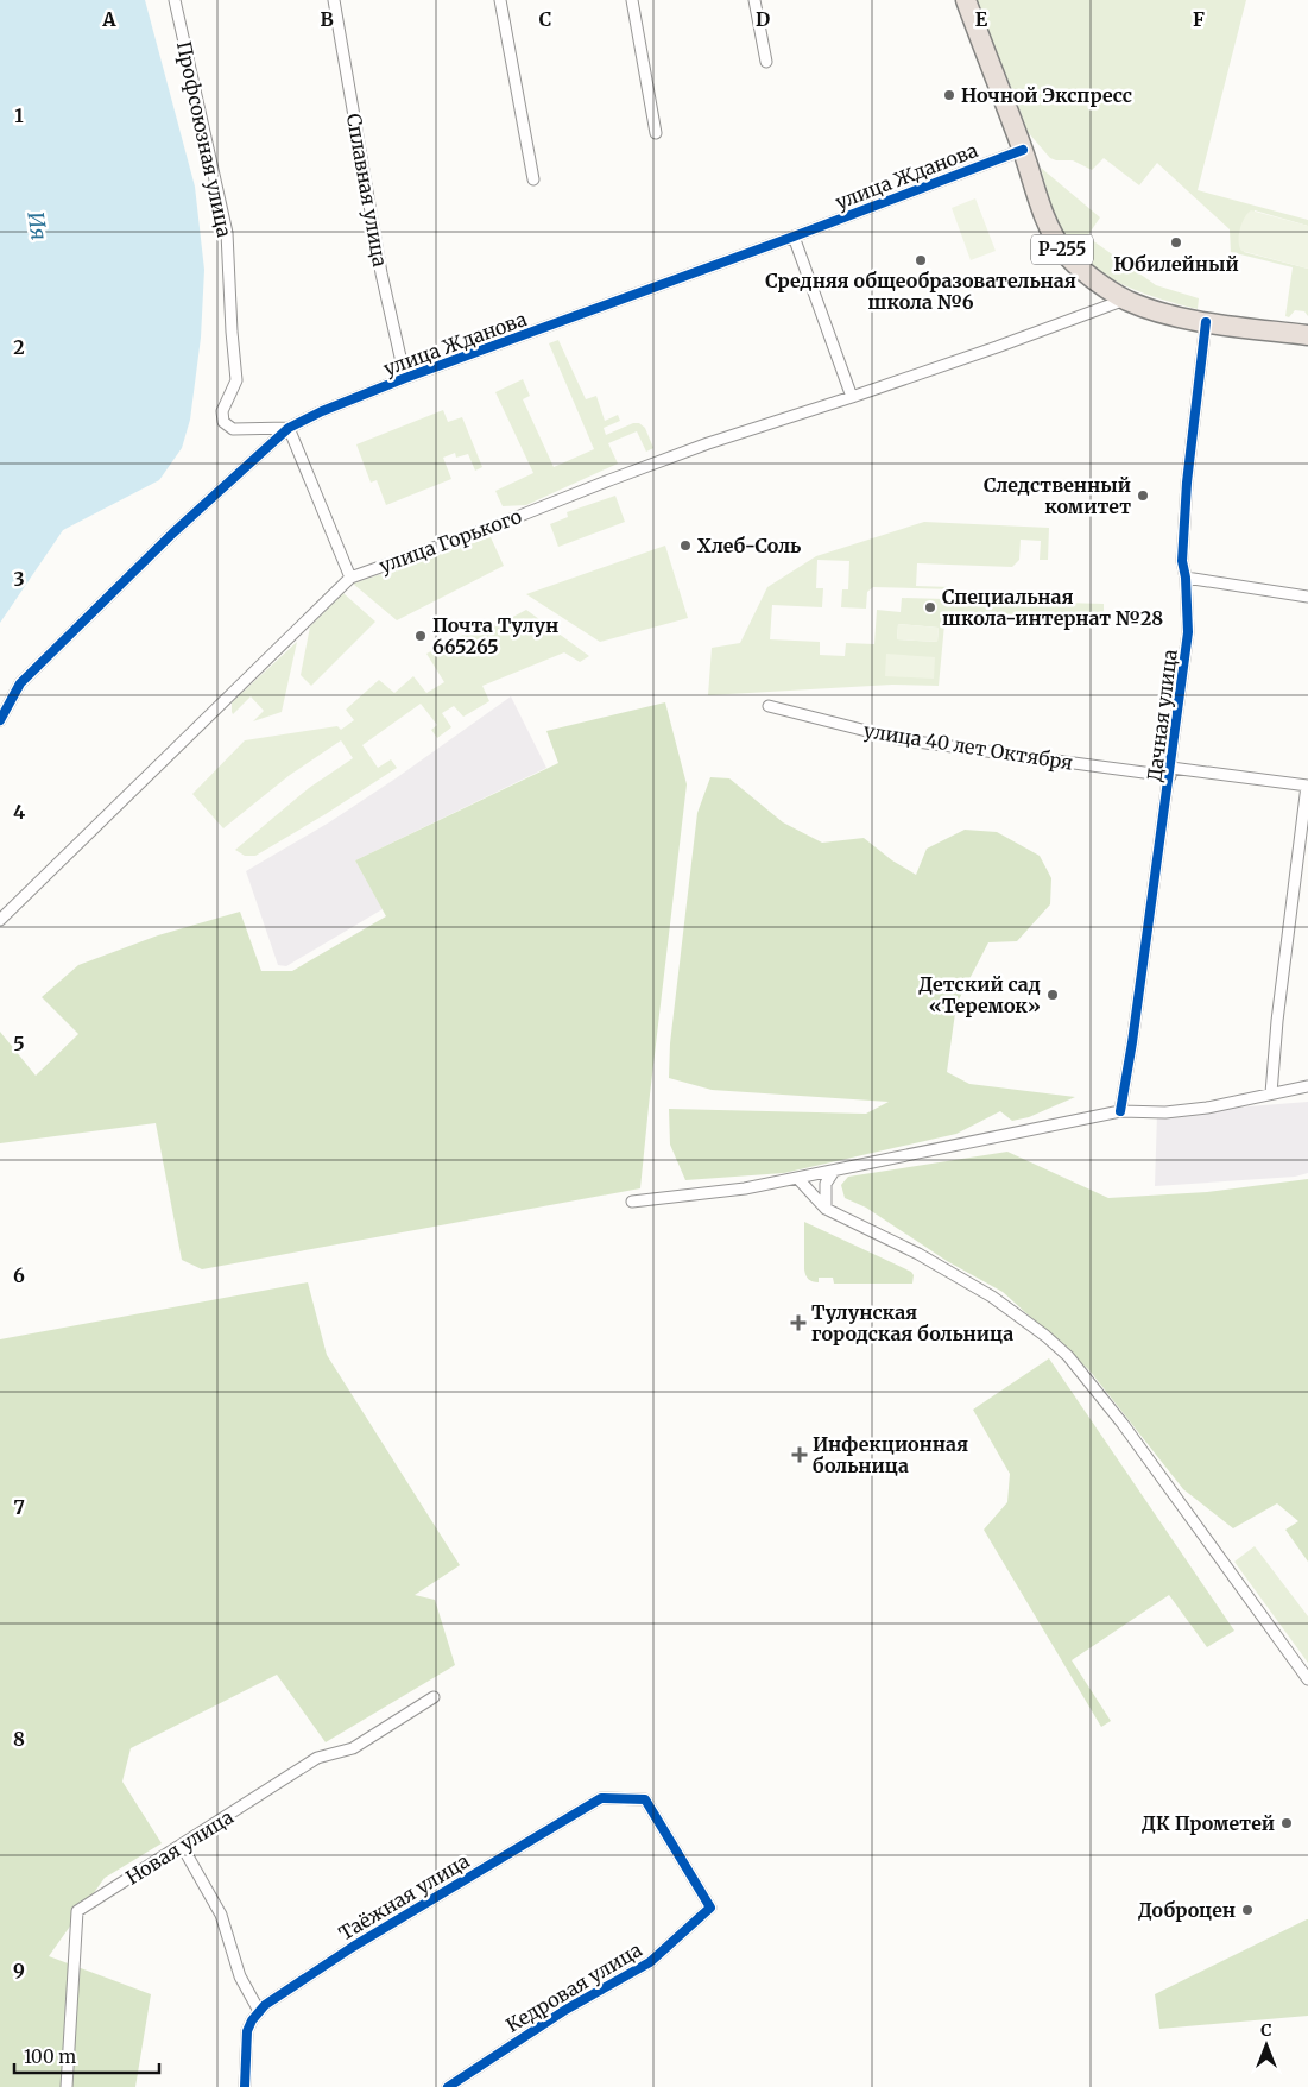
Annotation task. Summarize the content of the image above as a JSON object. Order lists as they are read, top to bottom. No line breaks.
{"streets":{"highway":["Р-255"],"street":["Профсоюзная улица","улица Жданова","Сплавная улица","улица Горького","Дачная улица","улица 40 лет Октября","Новая улица","Таёжная улица","Кедровая улица"]},"crossings":[["Профсоюзная улица","улица Жданова"],["улица Жданова","Сплавная улица"],["улица Жданова","Р-255"],["Р-255","улица Горького"],["Р-255","Дачная улица"],["Дачная улица","улица 40 лет Октября"],["Таёжная улица","Кедровая улица"]],"water":["Ия"],"places":{"other":["Ночной Экспресс","Юбилейный","Средняя общеобразовательная школа №6","Следственный комитет","Хлеб-Соль","Специальная школа-интернат №28","Почта Тулун 665265","Детский сад «Теремок»","ДК Прометей","Доброцен"],"health":["Тулунская городская больница","Инфекционная больница"]},"scale_bar":"100 m","north":"top","grid":{"columns":["A","B","C","D","E","F"],"rows":["1","2","3","4","5","6","7","8","9"]}}
